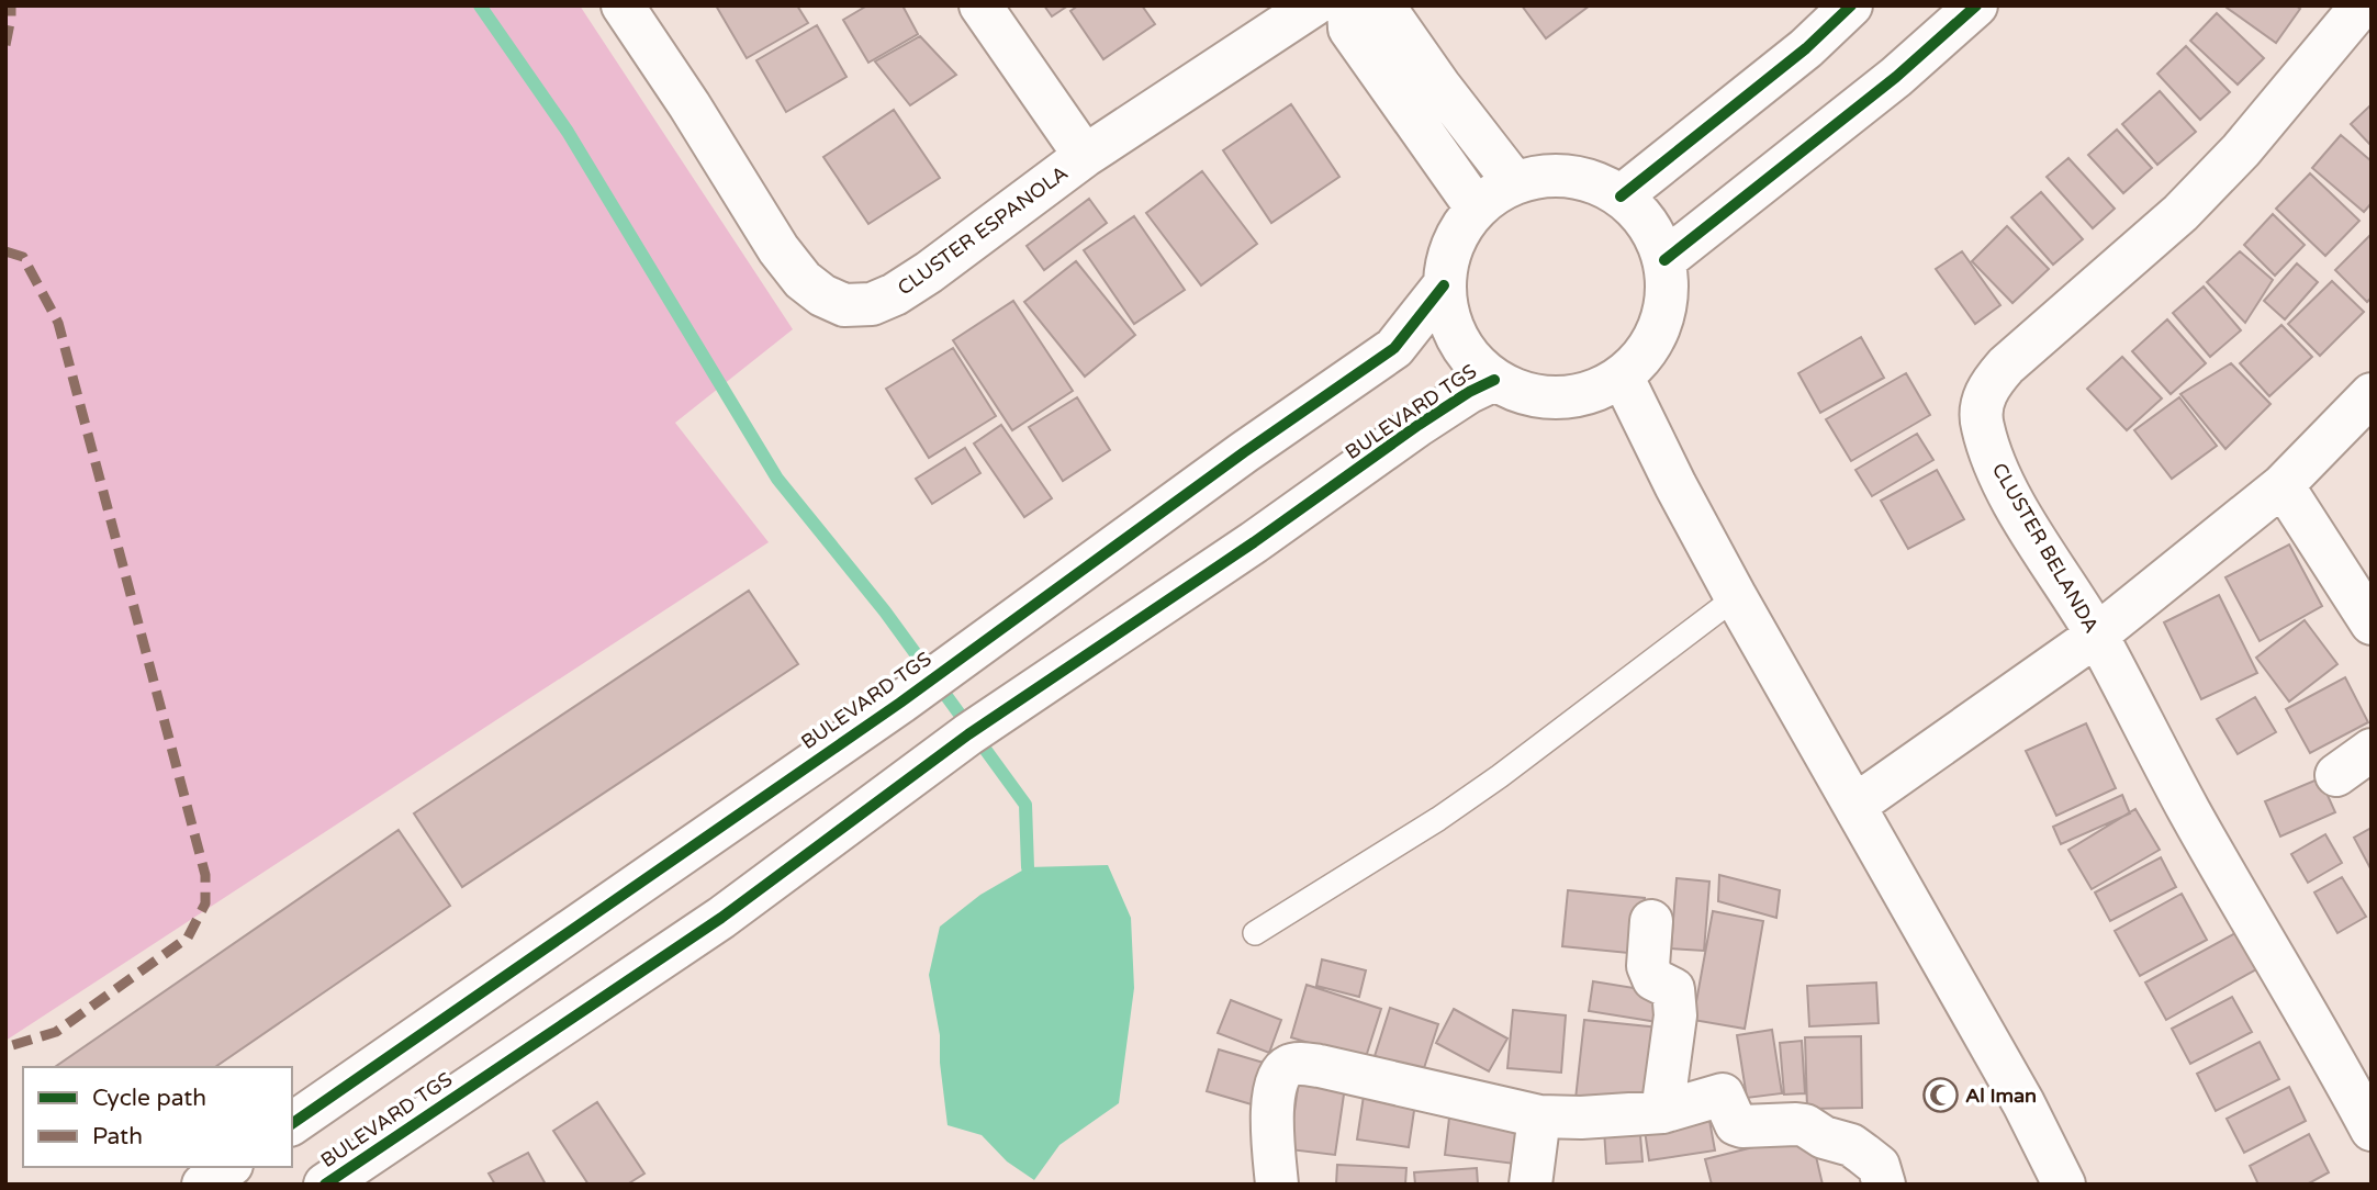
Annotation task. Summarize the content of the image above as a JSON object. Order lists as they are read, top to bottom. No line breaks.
{"streets":{"street":["CLUSTER ESPANOLA","BULEVARD TGS","CLUSTER BELANDA"]},"places":{"mosque":["Al Iman"]},"legend":["Cycle path","Path"]}
